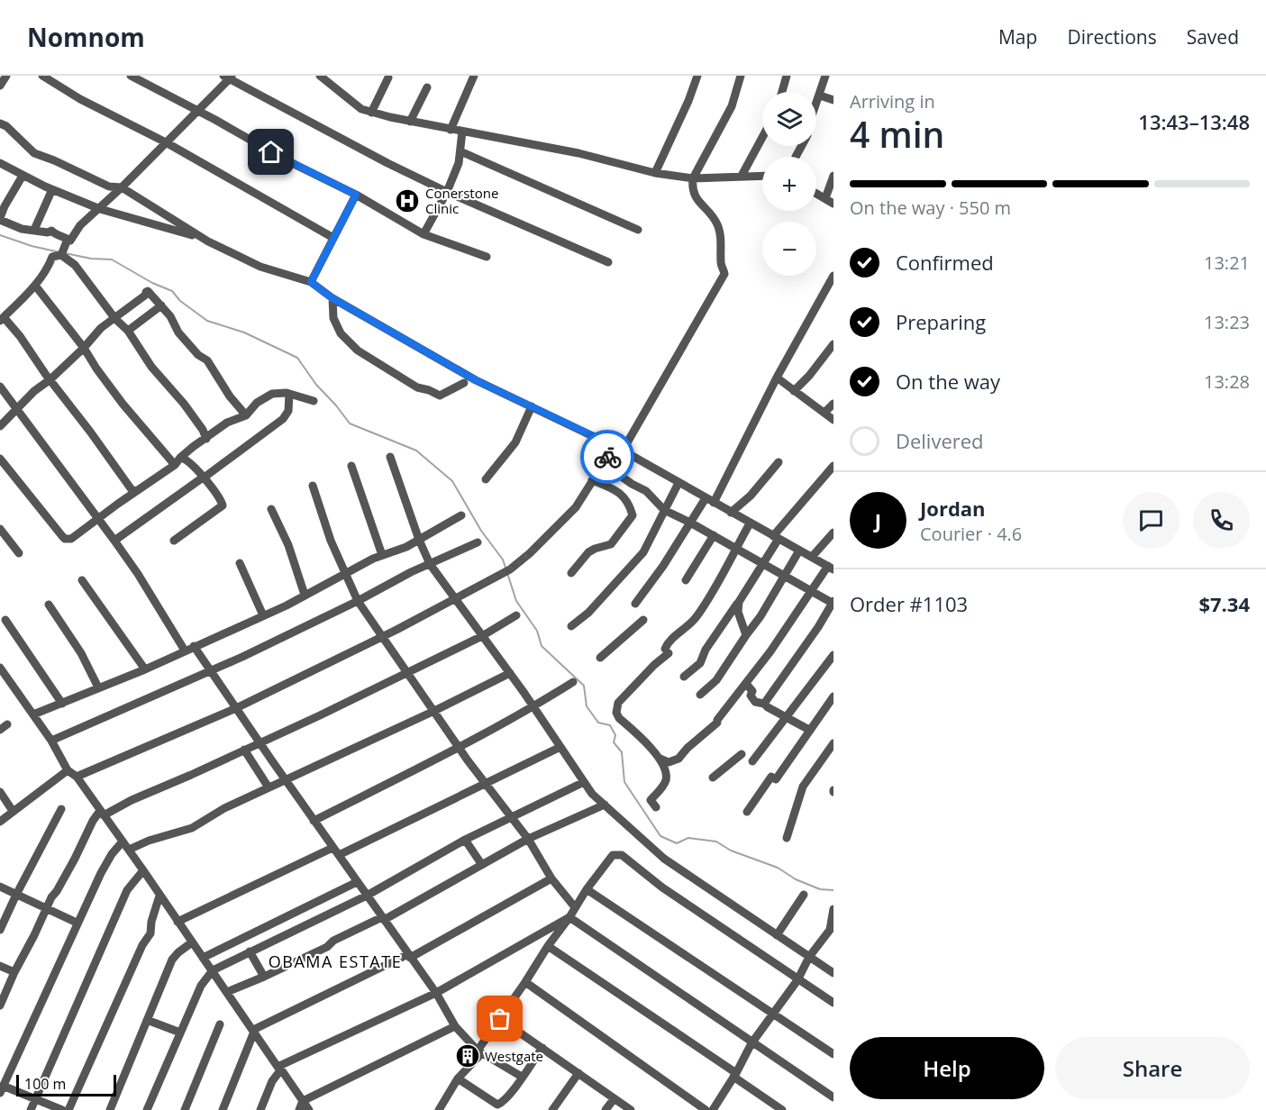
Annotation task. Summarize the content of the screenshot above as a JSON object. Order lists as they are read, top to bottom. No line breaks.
{"districts":["OBAMA ESTATE"],"places":{"hospital":["Conerstone Clinic"],"building":["Westgate"]},"scale_bar":"100 m","page":{"header":"Nomnom","nav":["Map","Directions","Saved"],"heading":["4 min","Arriving in","13:43–13:48"],"panel":["Jordan","Courier · 4.6","Order #1103","$7.34"],"map_buttons":["+","−"],"bar":"On the way · 550 m","list":[["Confirmed","13:21"],["Preparing","13:23"],["On the way","13:28"],"Delivered"],"round":"J","buttons":["Help","Share"],"scale":"100 m"}}
